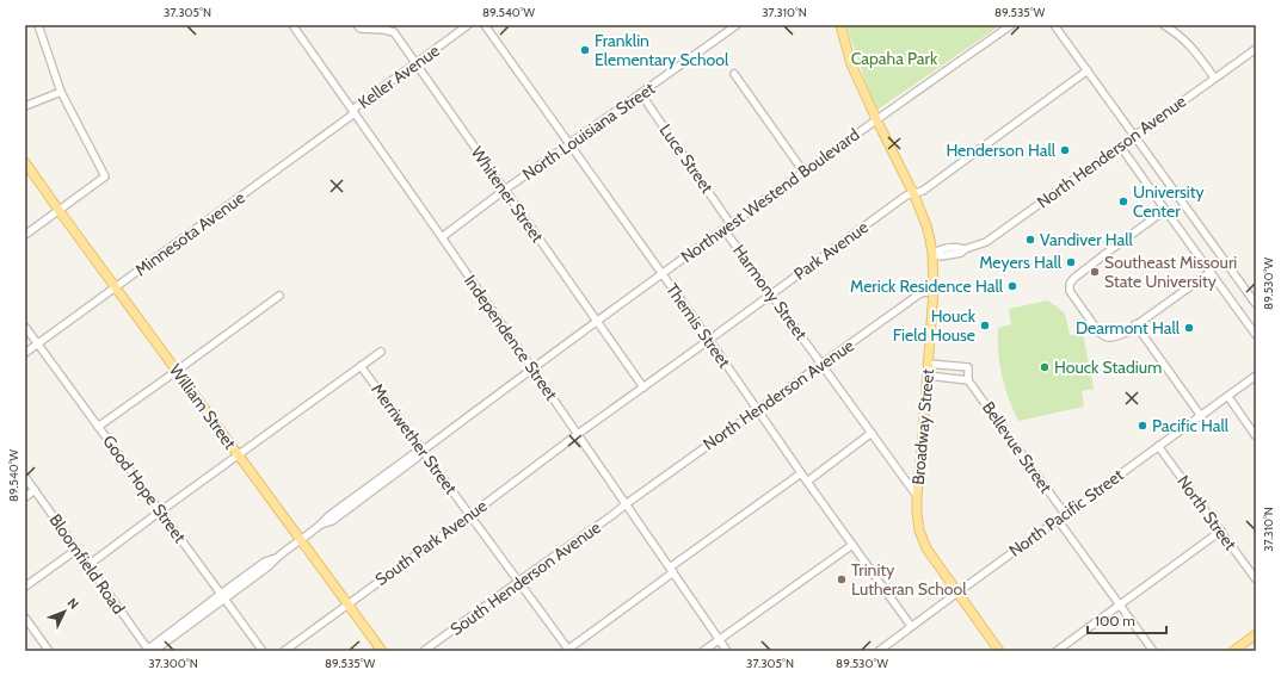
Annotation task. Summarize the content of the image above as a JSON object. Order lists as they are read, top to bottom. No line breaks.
{"streets":{"main road":["William Street","Broadway Street"],"street":["Keller Avenue","North Louisiana Street","North Henderson Avenue","Luce Street","Whitener Street","Northwest Westend Boulevard","Minnesota Avenue","Park Avenue","Harmony Street","Themis Street","Independence Street","Merriwether Street","Bellevue Street","Good Hope Street","North Pacific Street","North Street","South Park Avenue","Bloomfield Road","South Henderson Avenue"]},"crossings":[["Keller Avenue","Whitener Street"],["Keller Avenue","Minnesota Avenue"],["Keller Avenue","Independence Street"],["North Louisiana Street","Luce Street"],["North Louisiana Street","Whitener Street"],["North Louisiana Street","Themis Street"],["North Louisiana Street","Independence Street"],["North Henderson Avenue","Harmony Street"],["North Henderson Avenue","Themis Street"],["North Henderson Avenue","Independence Street"],["North Henderson Avenue","Broadway Street"],["North Henderson Avenue","South Henderson Avenue"],["Luce Street","Northwest Westend Boulevard"],["Whitener Street","Northwest Westend Boulevard"],["Whitener Street","Park Avenue"],["Northwest Westend Boulevard","Harmony Street"],["Northwest Westend Boulevard","Themis Street"],["Northwest Westend Boulevard","Independence Street"],["Northwest Westend Boulevard","William Street"],["Northwest Westend Boulevard","Broadway Street"],["Northwest Westend Boulevard","Merriwether Street"],["Northwest Westend Boulevard","Good Hope Street"],["Northwest Westend Boulevard","Bloomfield Road"],["Minnesota Avenue","Independence Street"],["Minnesota Avenue","William Street"],["Minnesota Avenue","Good Hope Street"],["Park Avenue","Harmony Street"],["Park Avenue","Themis Street"],["Park Avenue","Independence Street"],["Park Avenue","Broadway Street"],["Park Avenue","South Park Avenue"],["Harmony Street","Broadway Street"],["Themis Street","North Pacific Street"],["Independence Street","South Park Avenue"],["Independence Street","South Henderson Avenue"],["William Street","South Park Avenue"],["Broadway Street","North Pacific Street"],["Merriwether Street","South Park Avenue"],["Merriwether Street","South Henderson Avenue"],["Bellevue Street","North Pacific Street"],["North Pacific Street","North Street"]],"parks":["Capaha Park"],"places":["Franklin Elementary School","Henderson Hall","University Center","Vandiver Hall","Meyers Hall","Southeast Missouri State University","Merick Residence Hall","Houck Field House","Dearmont Hall","Houck Stadium","Pacific Hall","Trinity Lutheran School"],"scale_bar":"100 m","north":"top right","coordinates":["37.305°N","89.540°W","37.310°N","89.535°W","89.530°W","37.300°N"]}
